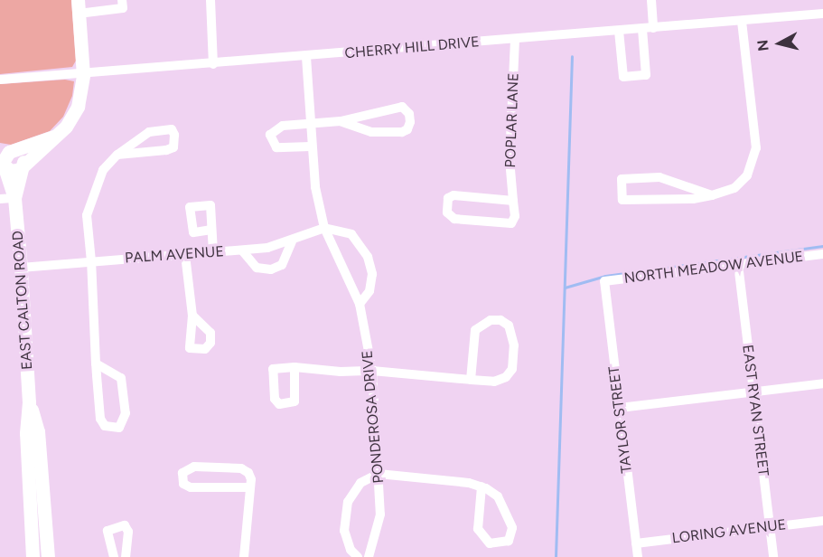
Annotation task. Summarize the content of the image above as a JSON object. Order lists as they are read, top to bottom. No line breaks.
{"streets":{"main road":["EAST CALTON ROAD"],"street":["CHERRY HILL DRIVE","POPLAR LANE","PALM AVENUE","NORTH MEADOW AVENUE","EAST RYAN STREET","PONDEROSA DRIVE","TAYLOR STREET","LORING AVENUE"]},"crossings":[["CHERRY HILL DRIVE","POPLAR LANE"],["CHERRY HILL DRIVE","EAST CALTON ROAD"],["CHERRY HILL DRIVE","PONDEROSA DRIVE"],["PALM AVENUE","EAST CALTON ROAD"],["PALM AVENUE","PONDEROSA DRIVE"],["NORTH MEADOW AVENUE","EAST RYAN STREET"],["NORTH MEADOW AVENUE","TAYLOR STREET"],["EAST RYAN STREET","LORING AVENUE"],["TAYLOR STREET","LORING AVENUE"]],"north":"left"}
